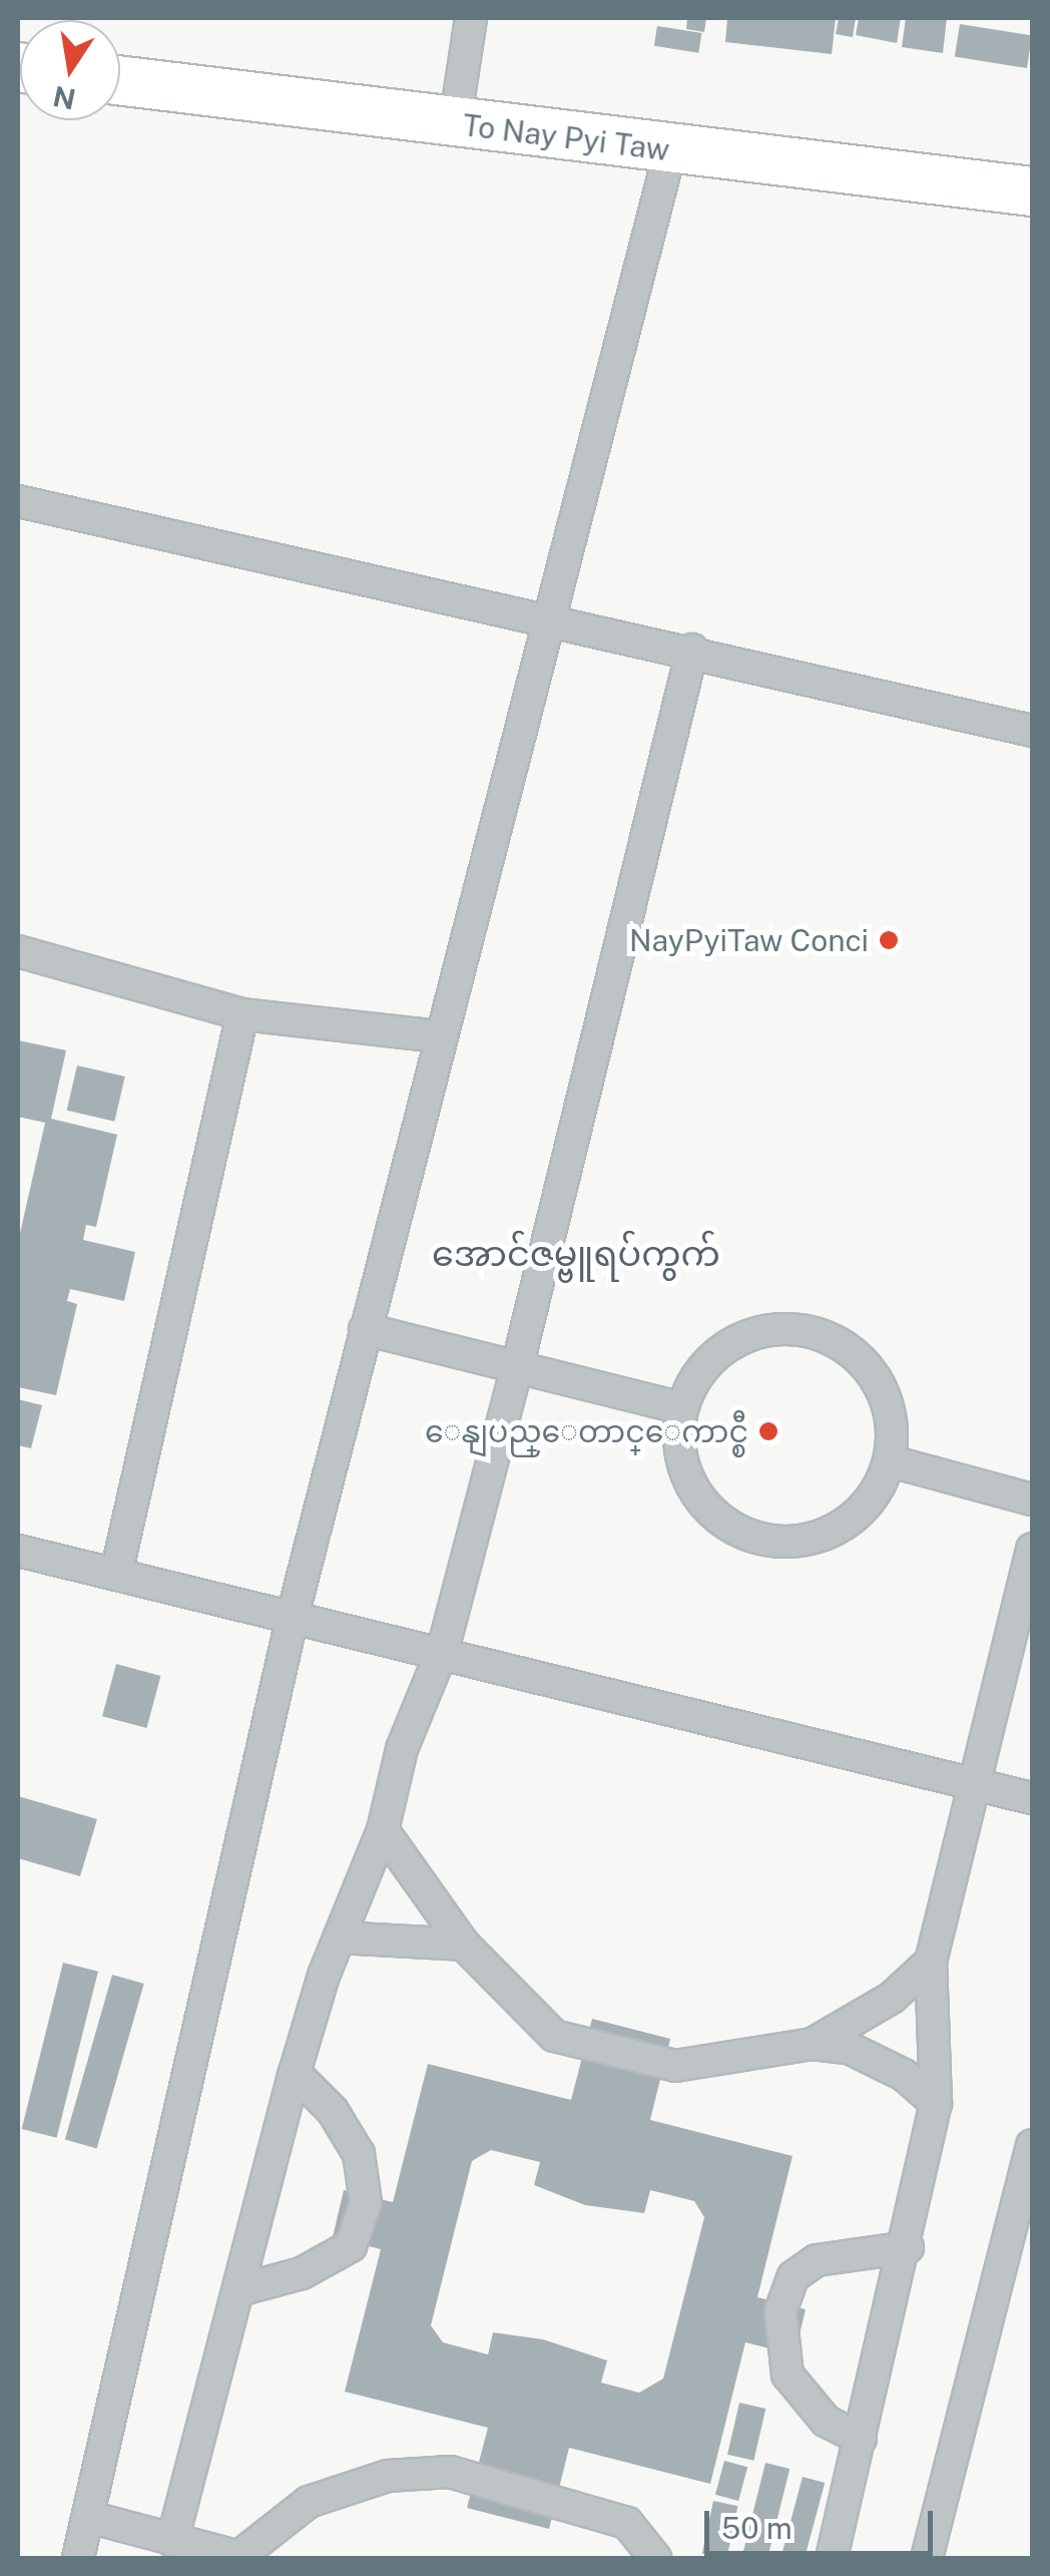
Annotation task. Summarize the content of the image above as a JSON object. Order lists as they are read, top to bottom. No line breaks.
{"streets":{"main road":["To Nay Pyi Taw"]},"districts":["အောင်ဇမ္ဗူရပ်ကွက်"],"places":["NayPyiTaw Conci","ေနျပည္ေတာင္ေကာင္စီ"],"scale_bar":"50 m","north":"bottom"}
